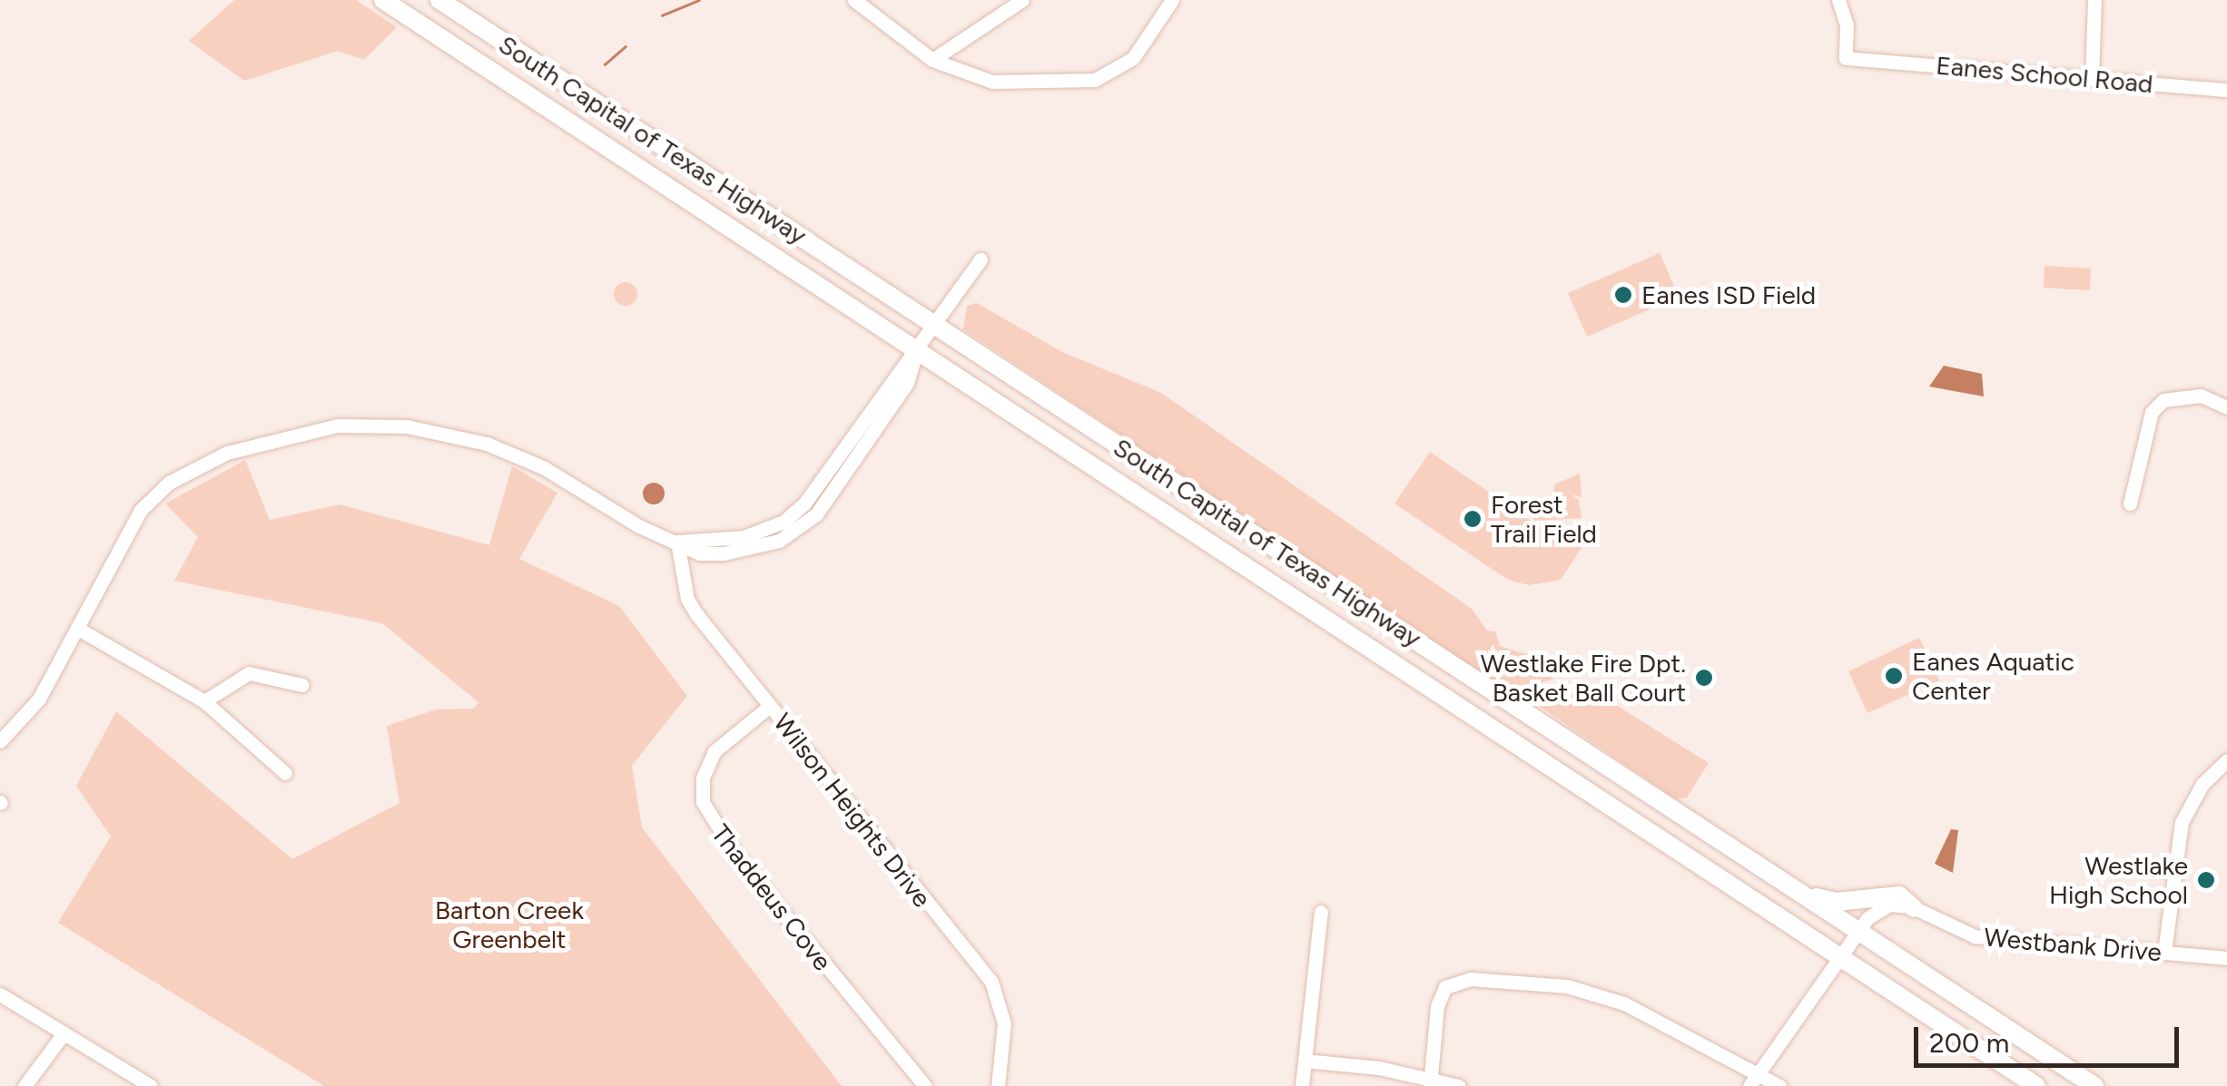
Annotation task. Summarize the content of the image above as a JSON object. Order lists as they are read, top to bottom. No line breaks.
{"streets":{"highway":["South Capital of Texas Highway"],"street":["Eanes School Road","Wilson Heights Drive","Thaddeus Cove","Westbank Drive"]},"crossings":[["Wilson Heights Drive","Thaddeus Cove"]],"parks":["Barton Creek Greenbelt"],"places":["Eanes ISD Field","Forest Trail Field","Eanes Aquatic Center","Westlake Fire Dpt. Basket Ball Court","Westlake High School"],"scale_bar":"200 m"}
